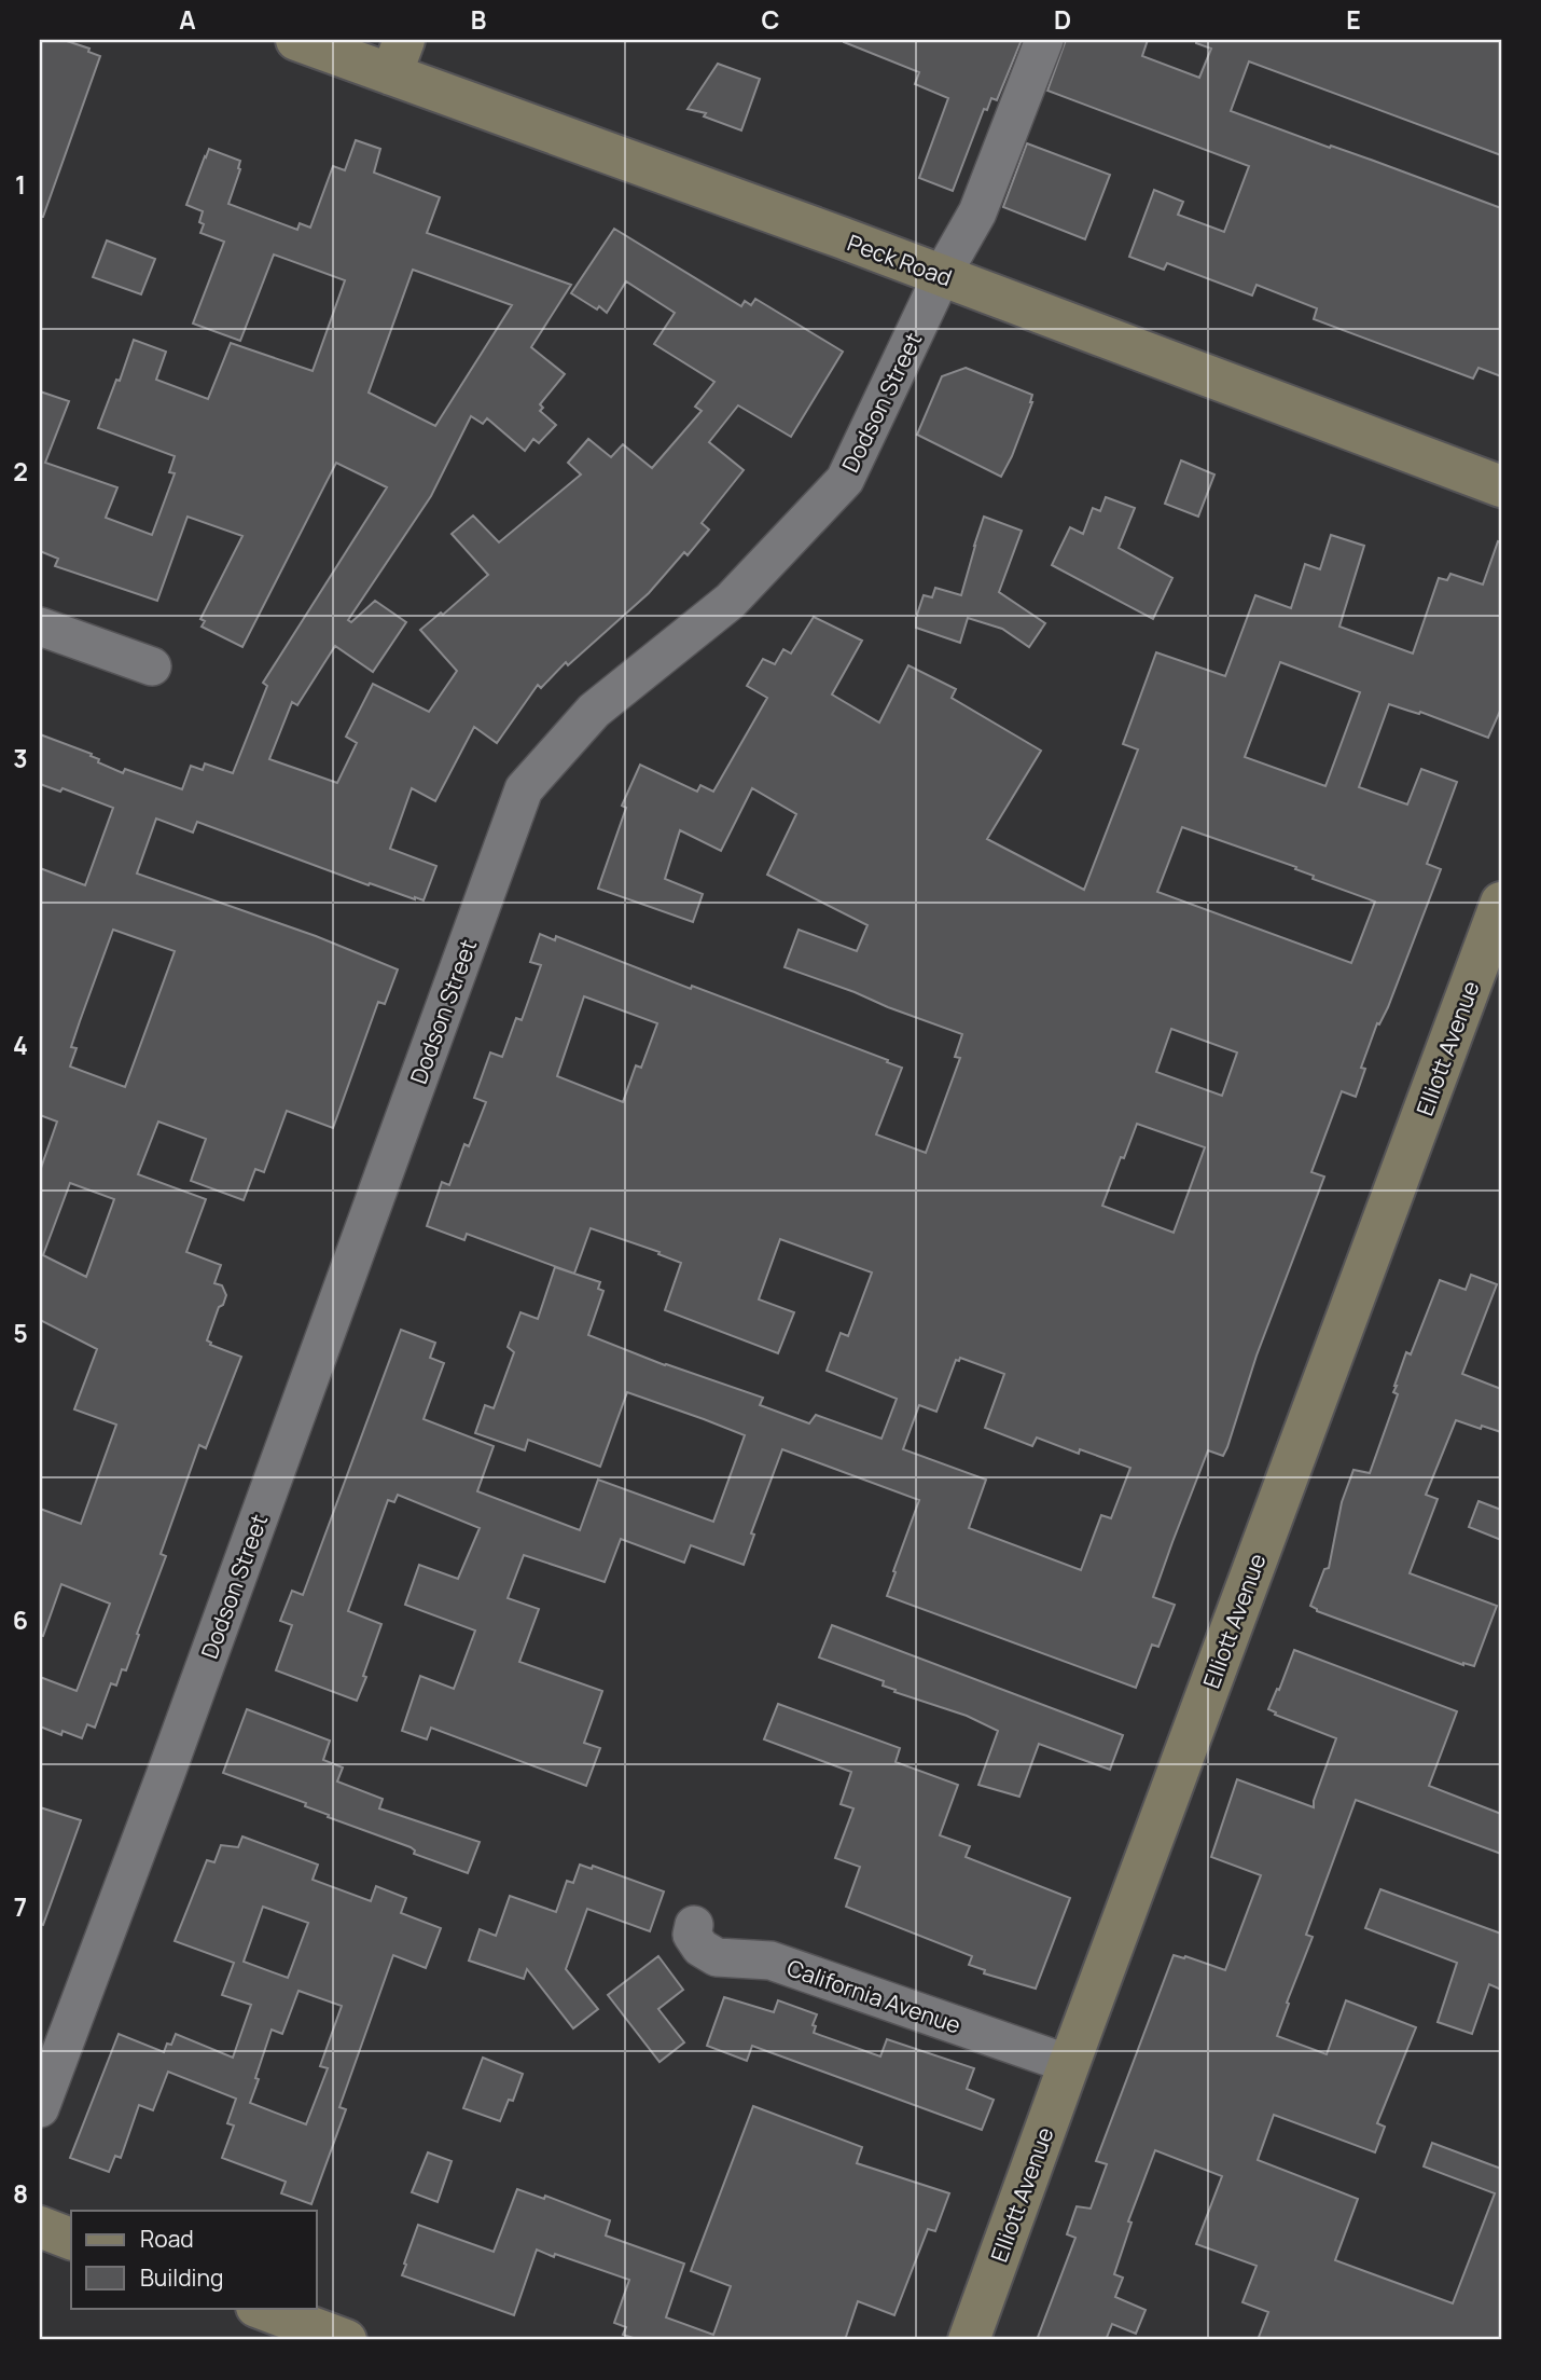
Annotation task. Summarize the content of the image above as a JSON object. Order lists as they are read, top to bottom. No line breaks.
{"streets":{"street":["Peck Road","Dodson Street","Elliott Avenue","California Avenue"]},"crossings":[["Peck Road","Dodson Street"],["Elliott Avenue","California Avenue"]],"legend":["Road","Building"],"grid":{"columns":["A","B","C","D","E"],"rows":["1","2","3","4","5","6","7","8"]}}
